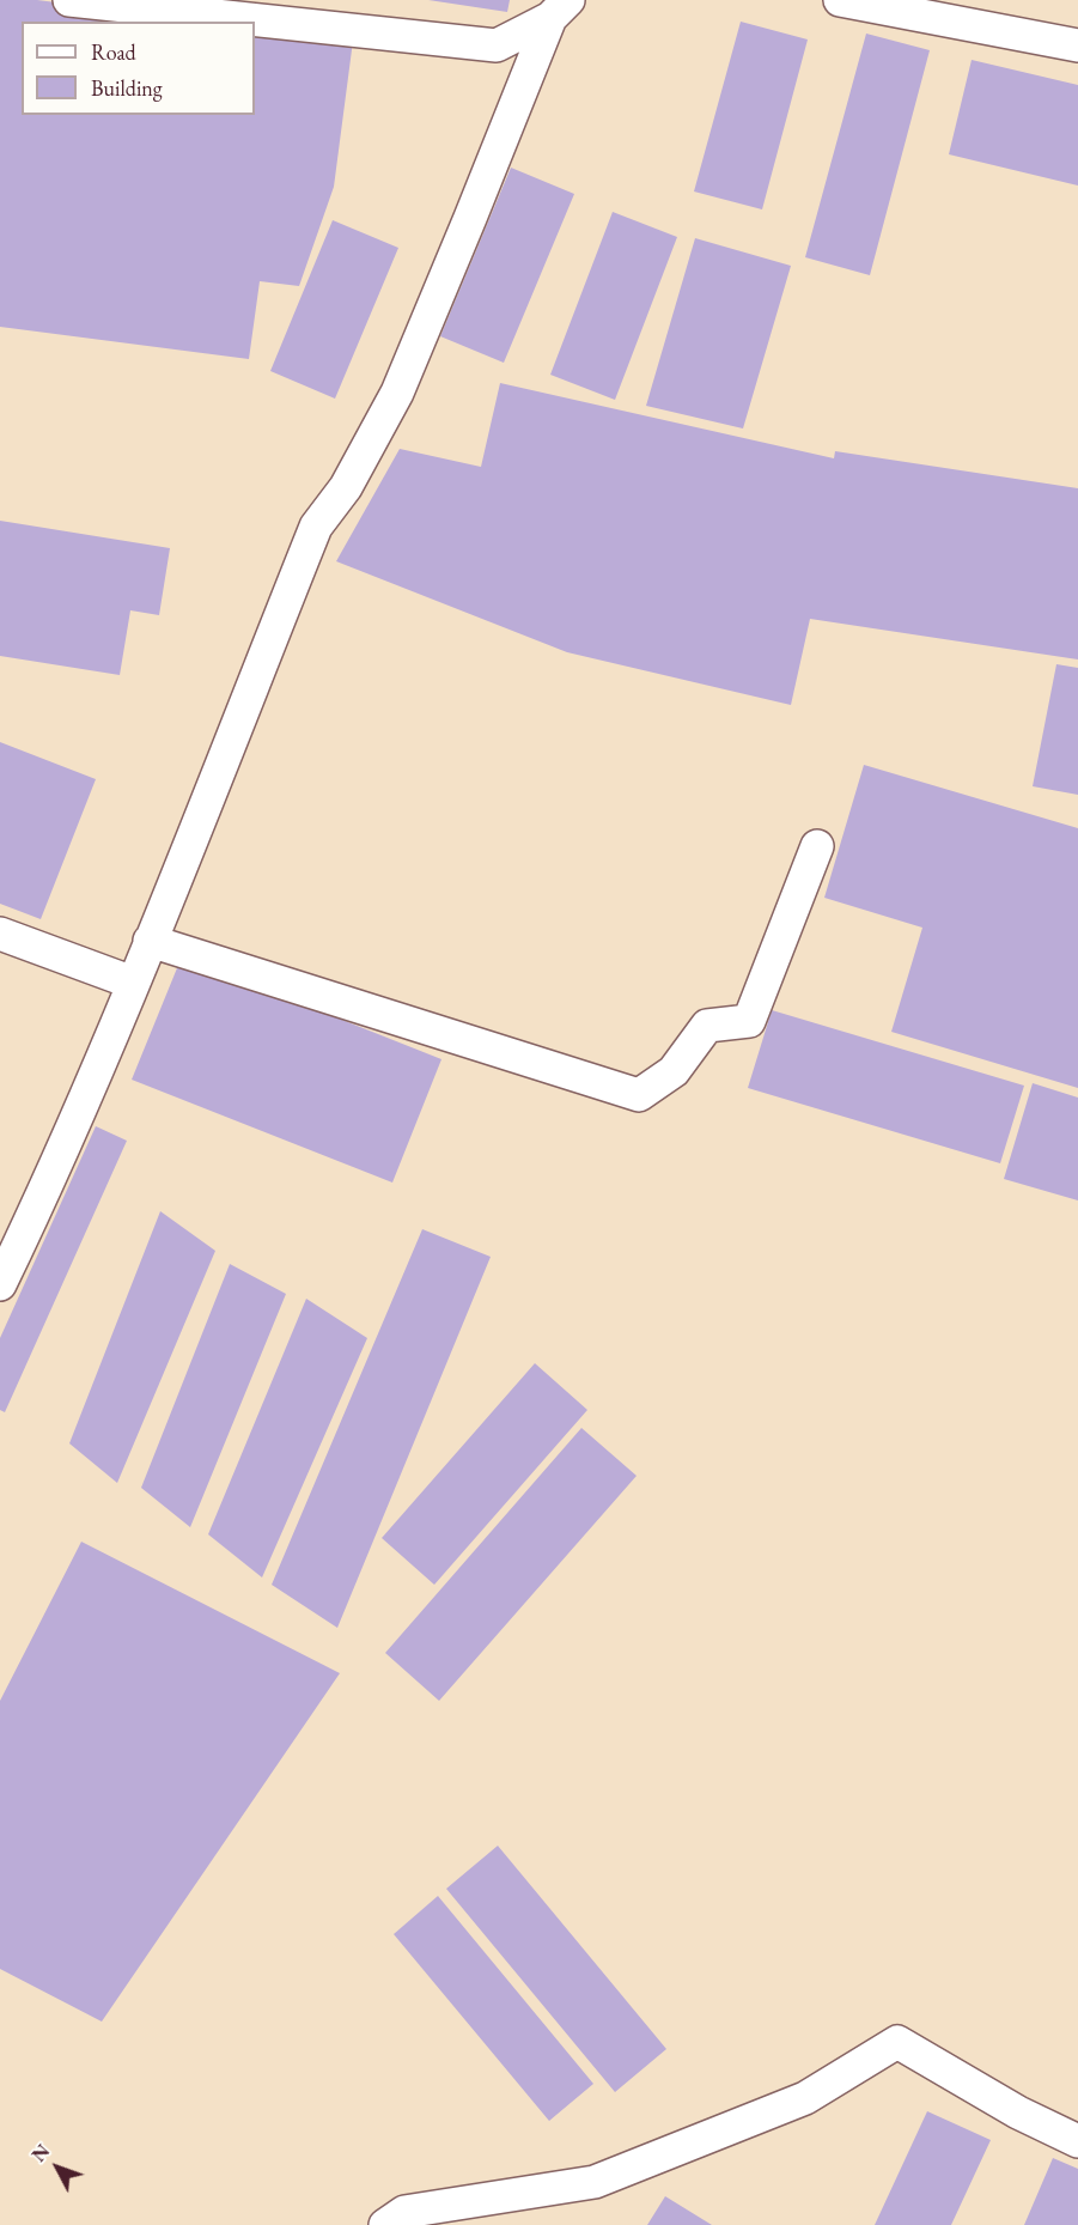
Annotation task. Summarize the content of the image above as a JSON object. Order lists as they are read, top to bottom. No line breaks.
{"legend":["Road","Building"],"north":"top left"}
